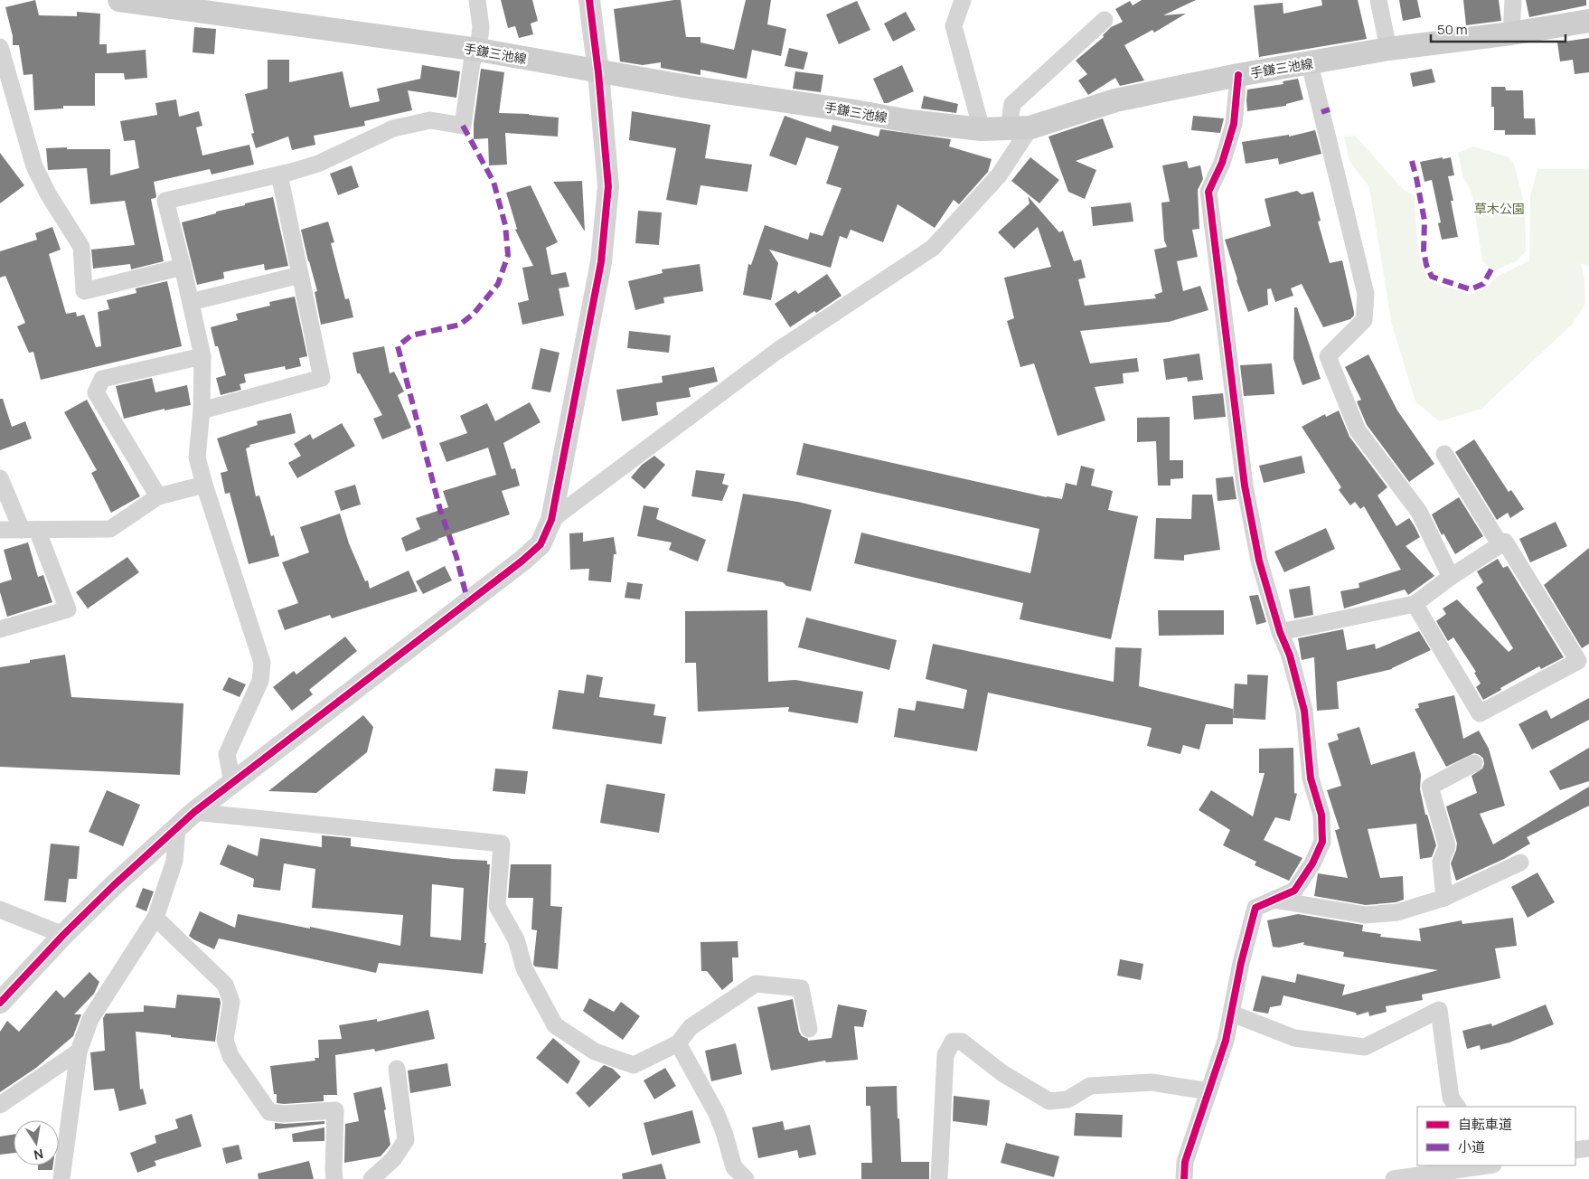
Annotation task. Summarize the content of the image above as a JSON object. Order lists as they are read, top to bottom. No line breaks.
{"streets":{"main road":["手鎌三池線"]},"parks":["草木公園"],"legend":["自転車道","小道"],"scale_bar":"50 m","north":"bottom"}
